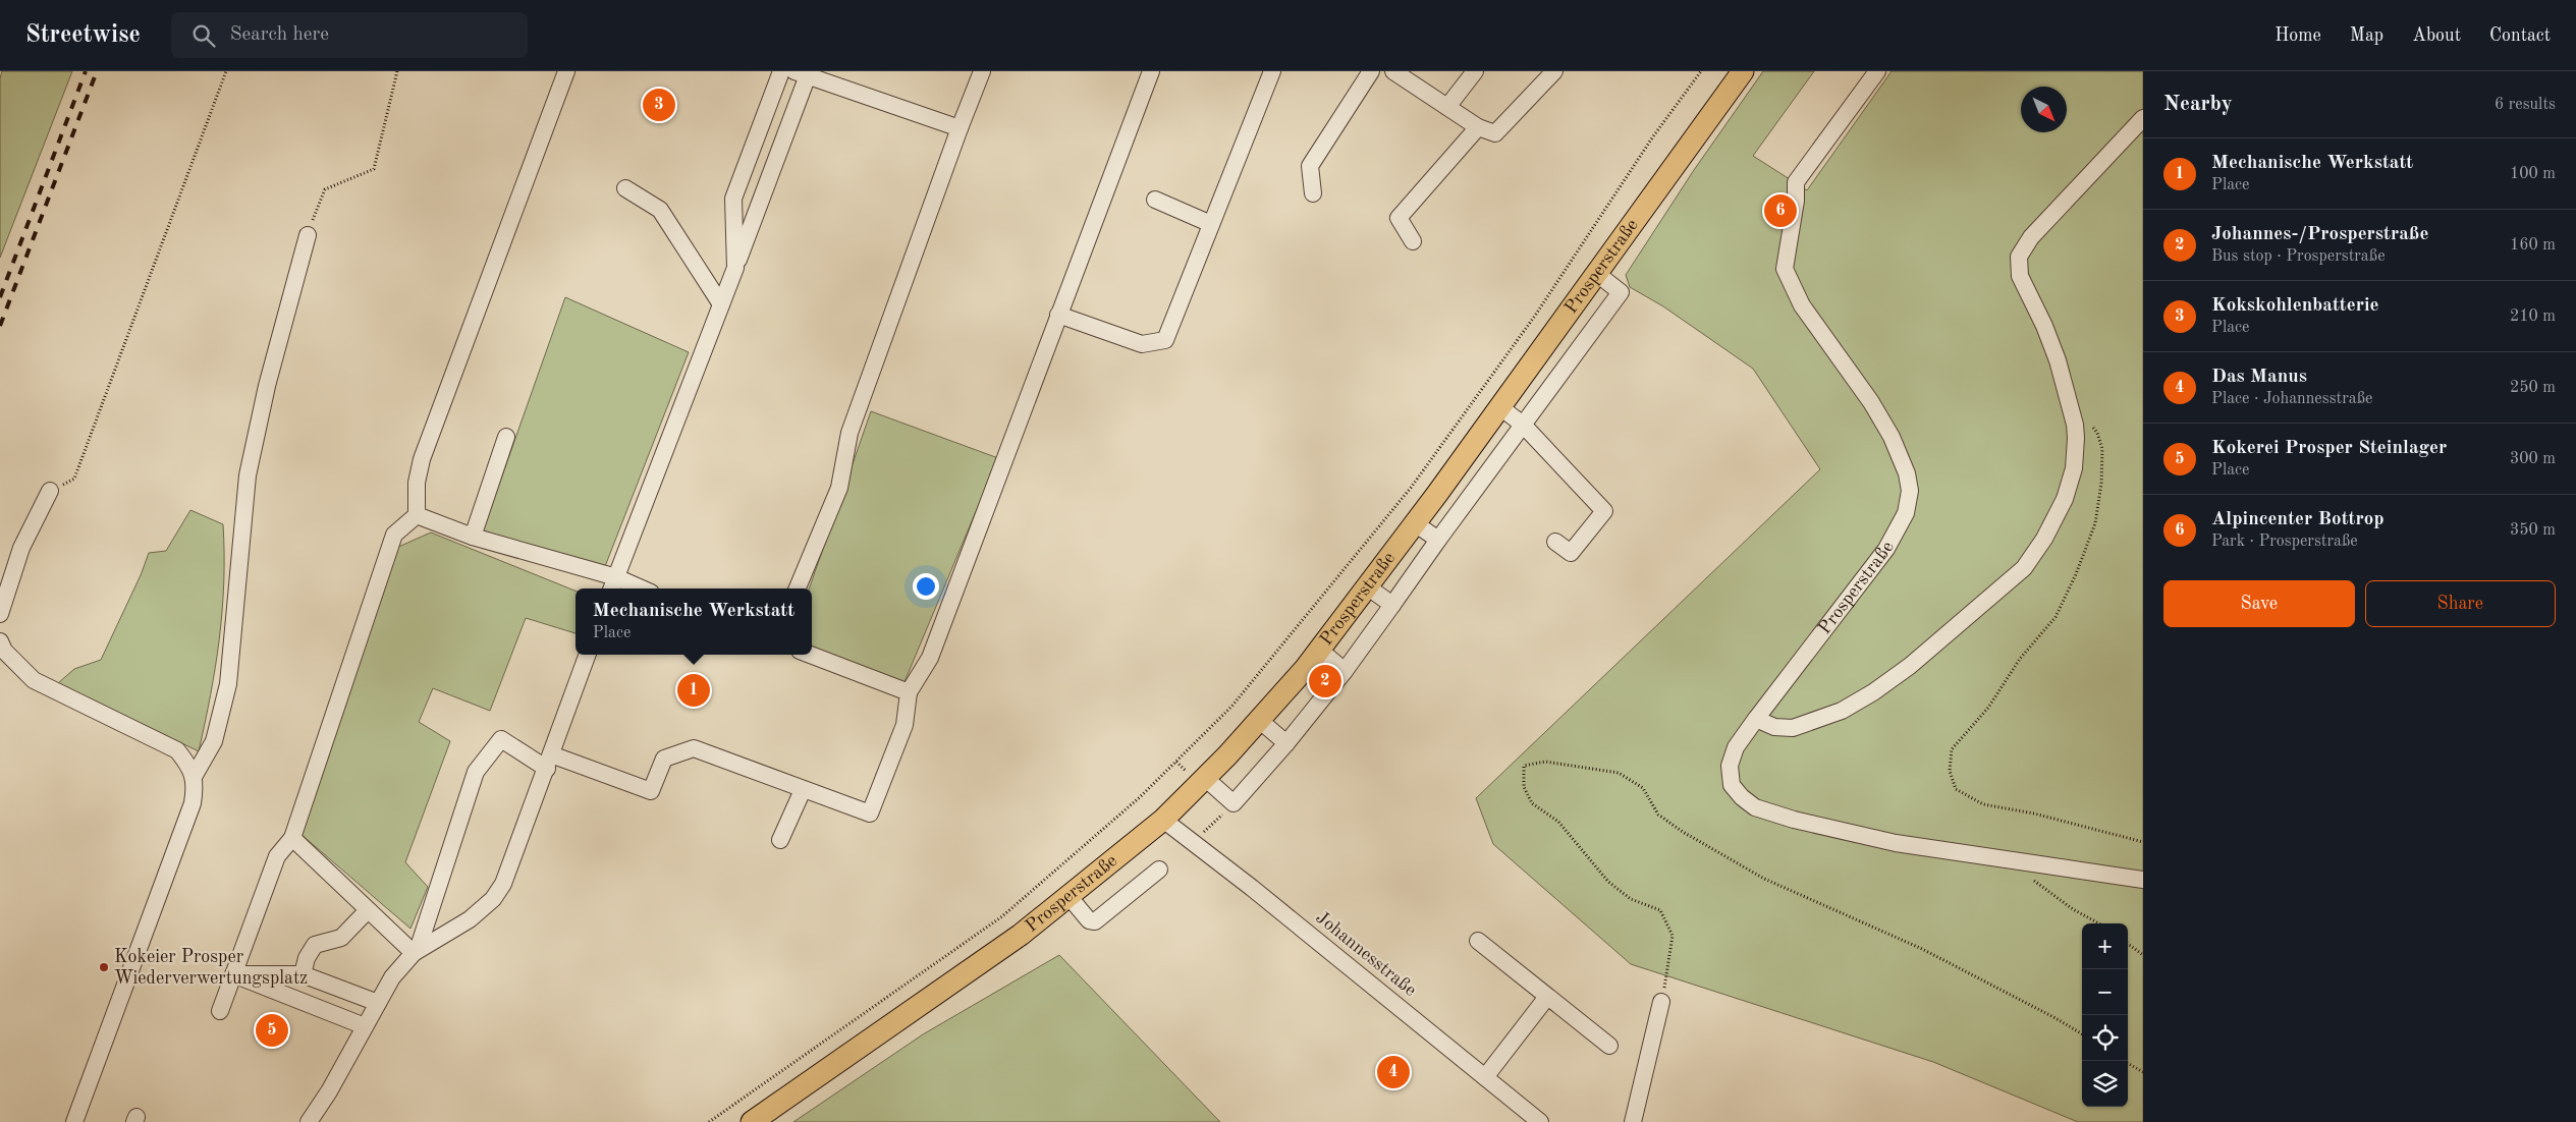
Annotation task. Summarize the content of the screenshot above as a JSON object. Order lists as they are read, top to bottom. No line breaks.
{"streets":{"main road":["Prosperstraße"],"street":["Johannesstraße"]},"crossings":[["Prosperstraße","Johannesstraße"]],"places":["Kokeier Prosper Wiederverwertungsplatz"],"north":"bottom right","page":{"header":"Streetwise","search":"Search here","nav":["Home","Map","About","Contact"],"heading":["Nearby","6 results"],"pins":["3","6","2","1","5","4"],"list":[{"mark":"1","name":"Mechanische Werkstatt","note":"Place","value":"100 m"},{"mark":"2","name":"Johannes-/Prosperstraße","note":"Bus stop · Prosperstraße","value":"160 m"},{"mark":"3","name":"Kokskohlenbatterie","note":"Place","value":"210 m"},{"mark":"4","name":"Das Manus","note":"Place · Johannesstraße","value":"250 m"},{"mark":"5","name":"Kokerei Prosper Steinlager","note":"Place","value":"300 m"},{"mark":"6","name":"Alpincenter Bottrop","note":"Park · Prosperstraße","value":"350 m"}],"buttons":["Save","Share"],"popup":["Mechanische Werkstatt","Place"],"map_buttons":["+","−"]}}
